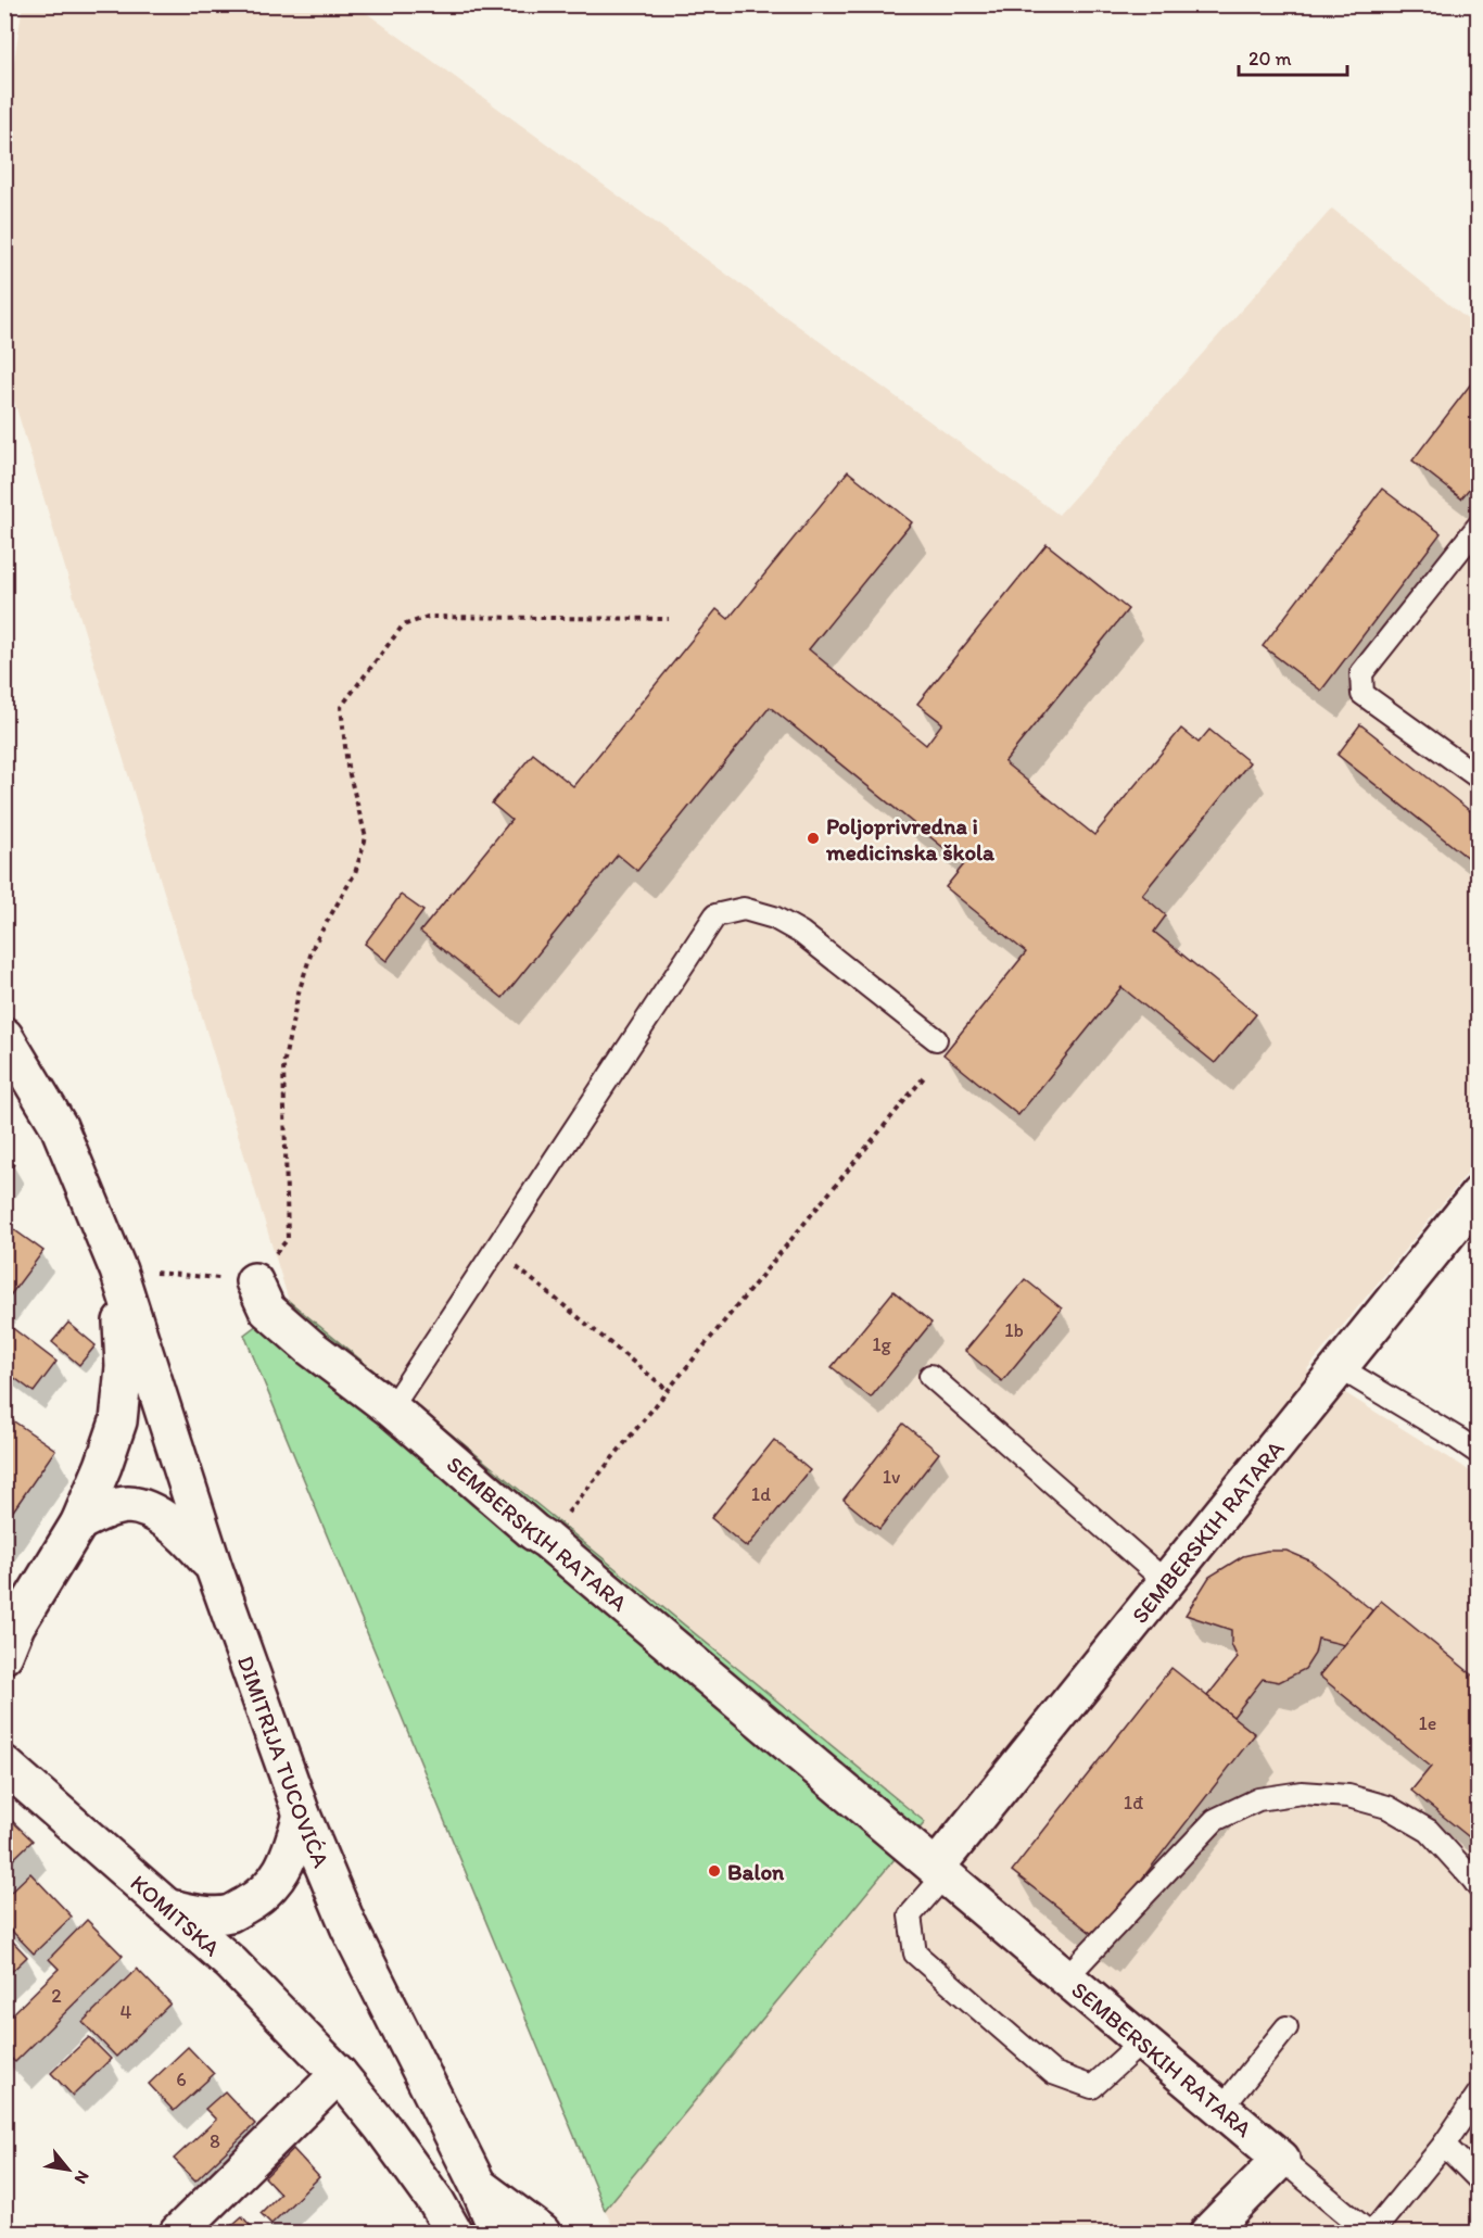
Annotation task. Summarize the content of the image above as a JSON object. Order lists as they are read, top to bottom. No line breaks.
{"streets":{"main road":["SEMBERSKIH RATARA","DIMITRIJA TUCOVIĆA","KOMITSKA"]},"places":["Poljoprivredna i medicinska škola","Balon"],"house_numbers":["1b","1g","1v","1d","1e","1đ","2","4","6","8"],"scale_bar":"20 m","north":"bottom right"}
